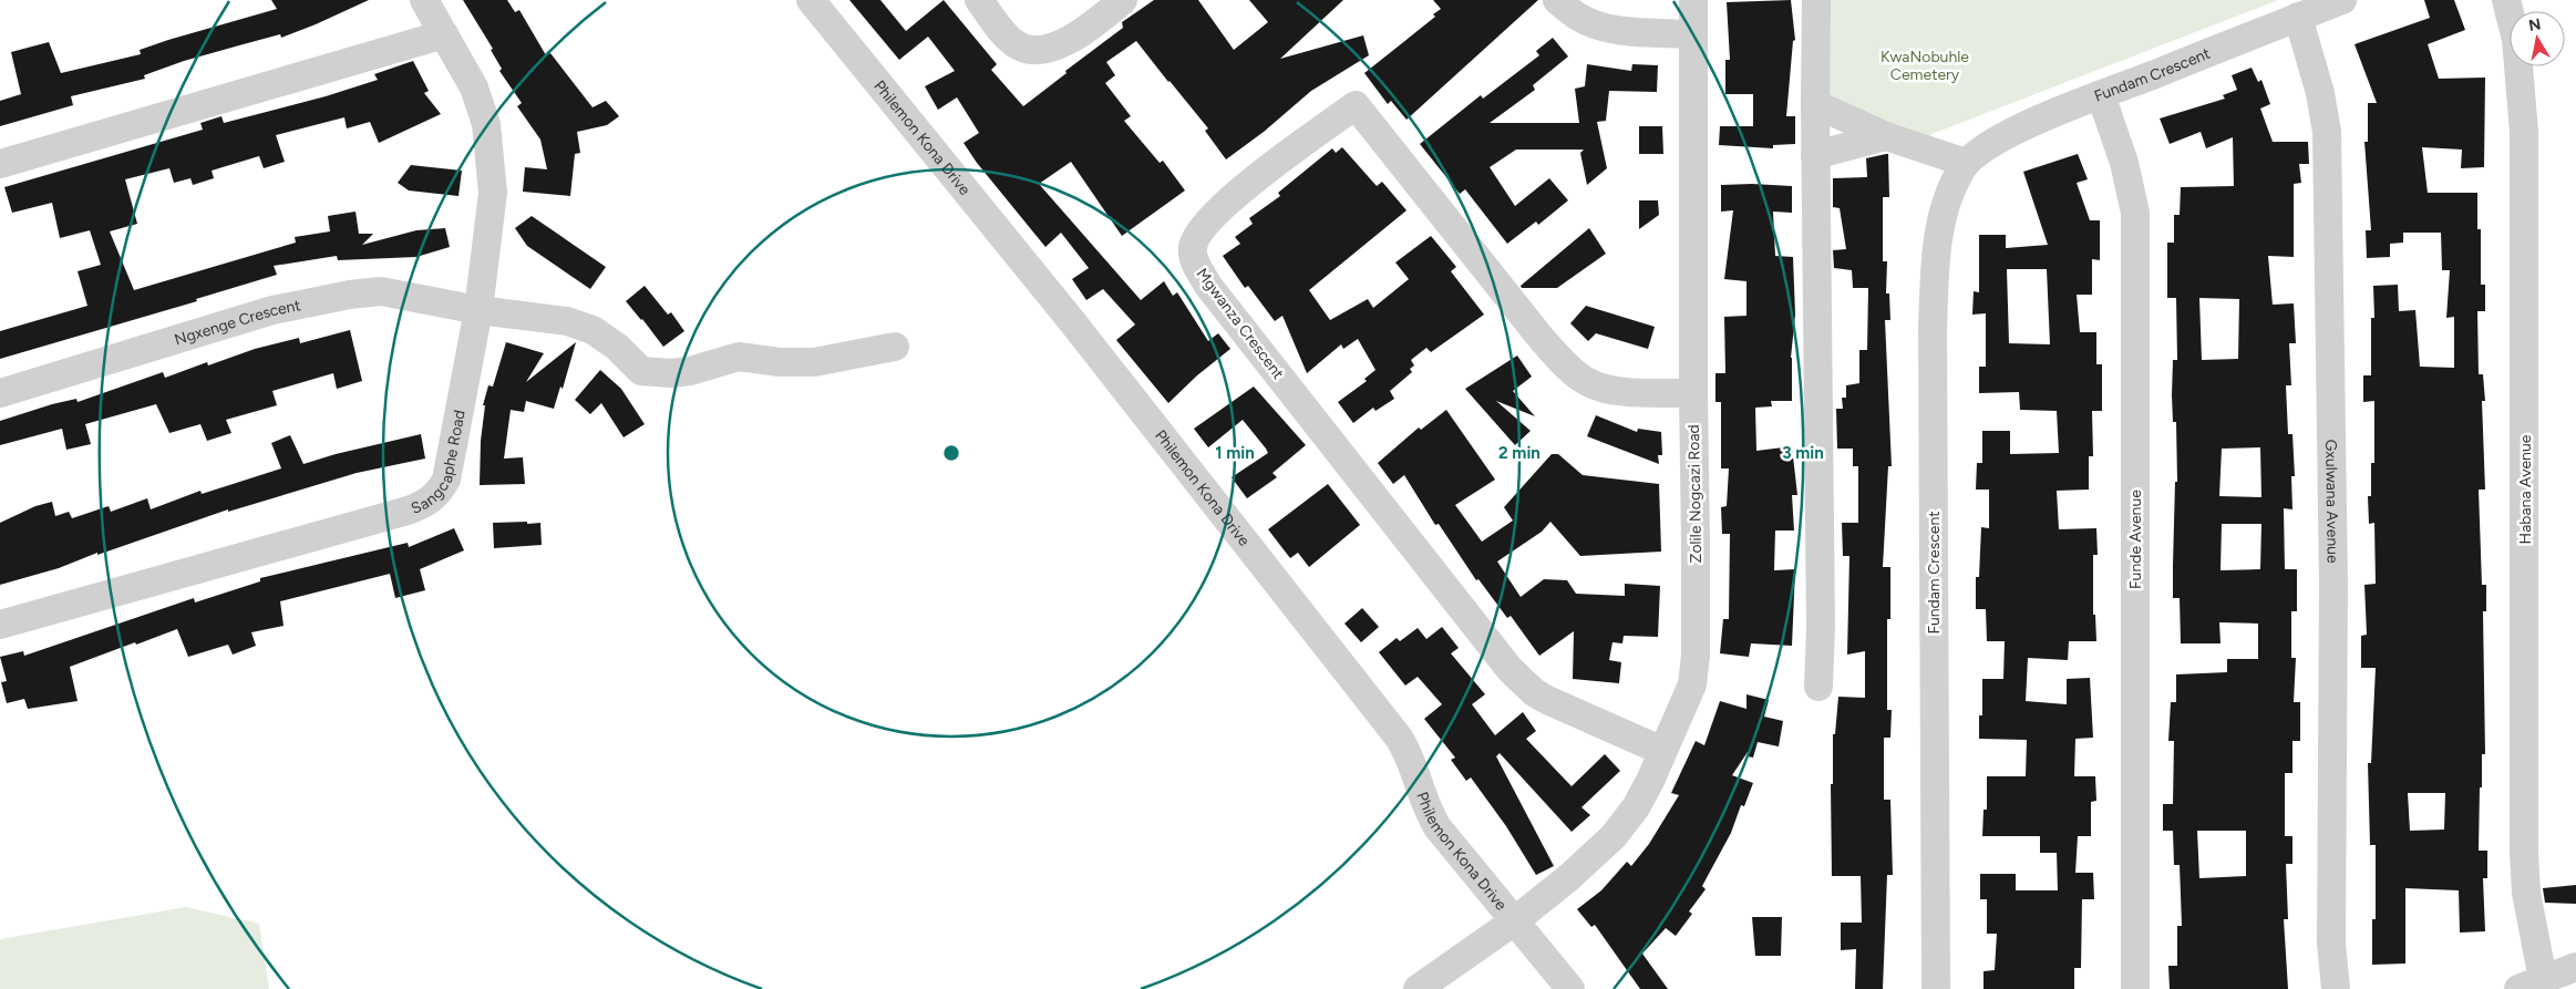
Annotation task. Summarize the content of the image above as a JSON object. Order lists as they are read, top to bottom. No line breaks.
{"streets":{"street":["Fundam Crescent","Philemon Kona Drive","Ngxenge Crescent","Mgwanza Crescent","Sangcaphe Road","Habana Avenue","Zolile Nogcazi Road","Gxulwana Avenue","Funde Avenue"]},"crossings":[["Fundam Crescent","Gxulwana Avenue"],["Fundam Crescent","Funde Avenue"],["Philemon Kona Drive","Zolile Nogcazi Road"],["Ngxenge Crescent","Sangcaphe Road"],["Mgwanza Crescent","Zolile Nogcazi Road"]],"parks":["KwaNobuhle Cemetery"],"north":"top","rings":["1 min","2 min","3 min"]}
